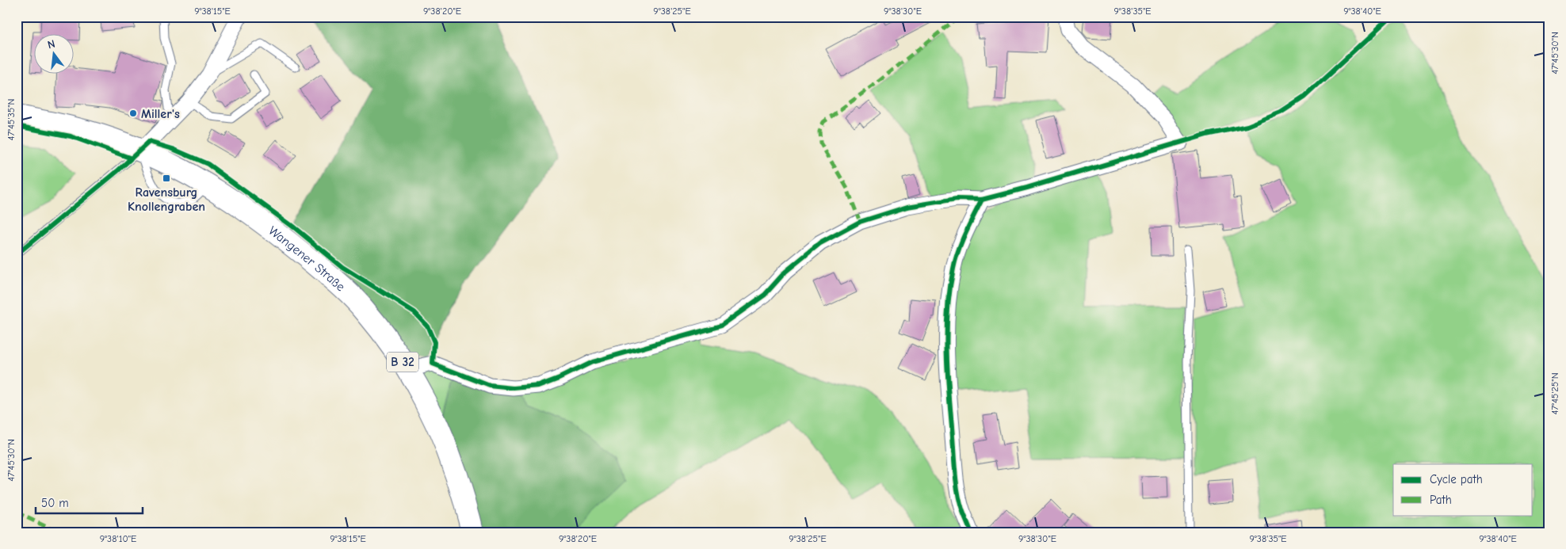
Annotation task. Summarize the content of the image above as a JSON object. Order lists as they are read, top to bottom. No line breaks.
{"streets":{"main road":["Wangener Straße","B 32"]},"places":{"other":["Miller's"],"transit":["Ravensburg Knollengraben"]},"legend":["Cycle path","Path"],"scale_bar":"50 m","north":"top","coordinates":["9°38'15\"E","9°38'20\"E","9°38'25\"E","9°38'30\"E","9°38'35\"E","9°38'40\"E","47°45'30\"N","47°45'35\"N","47°45'25\"N","9°38'10\"E"]}
